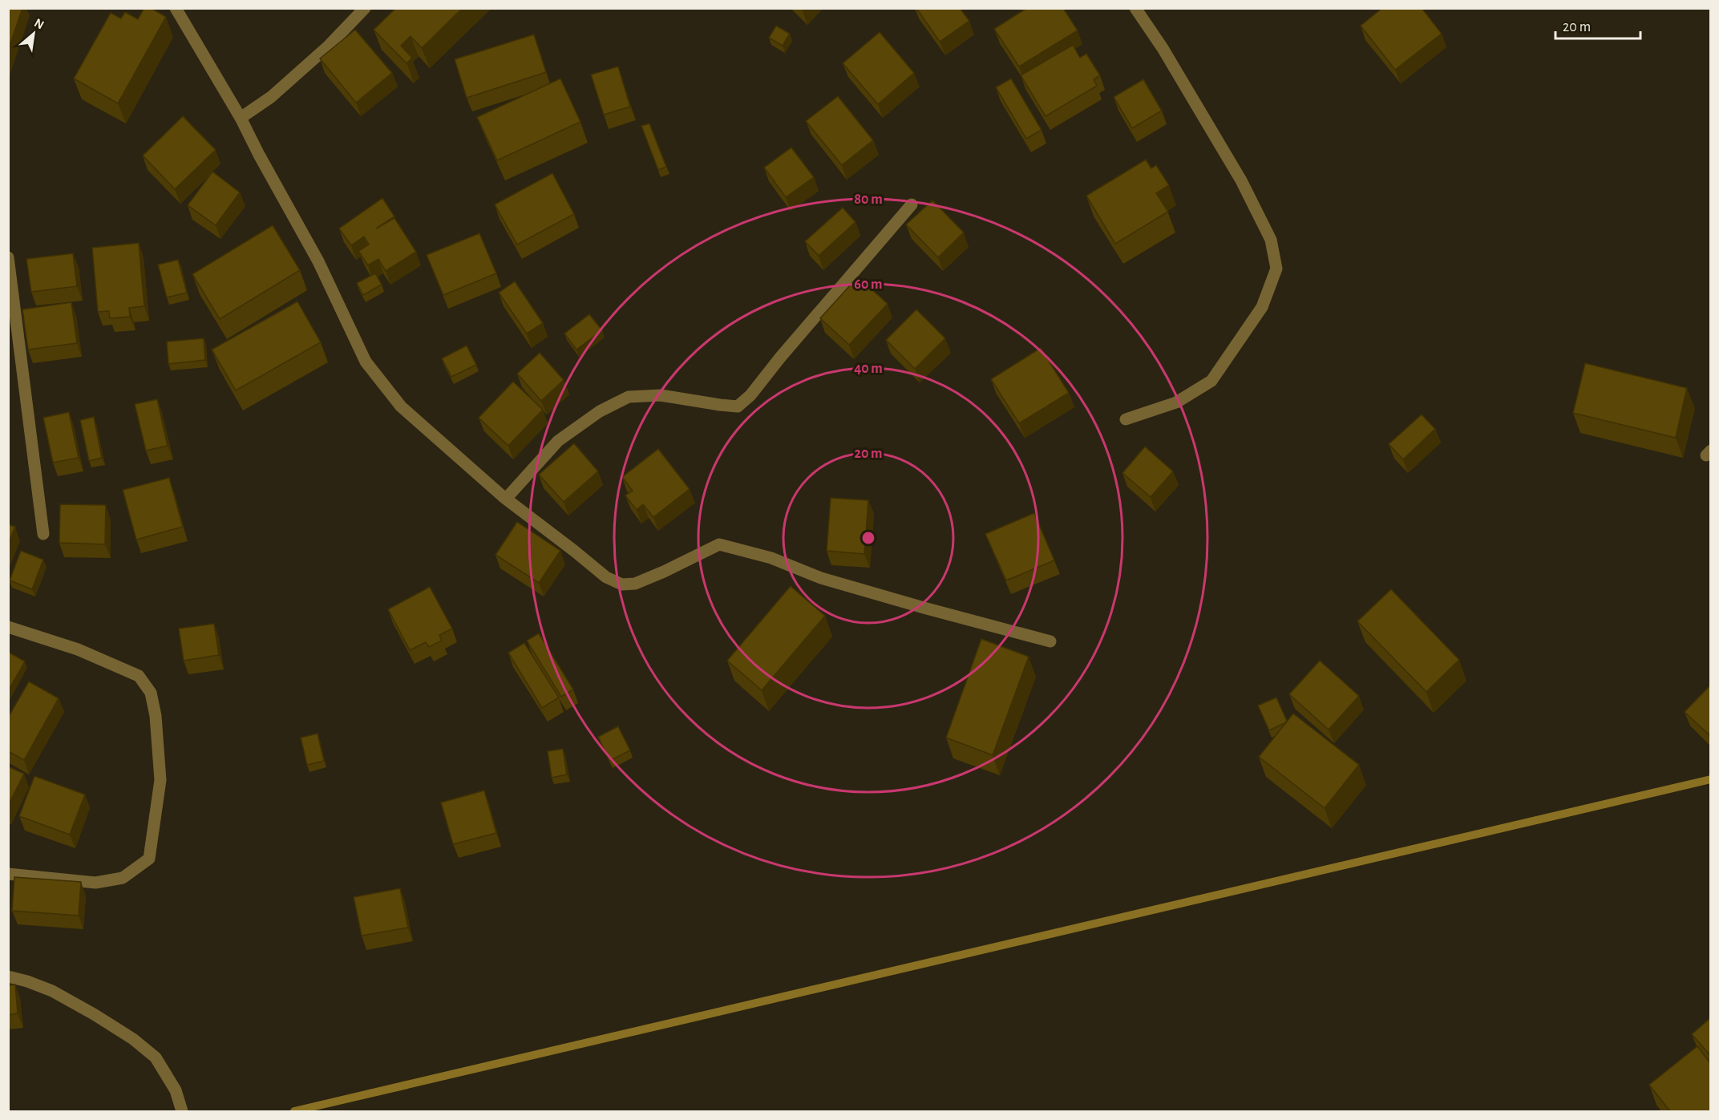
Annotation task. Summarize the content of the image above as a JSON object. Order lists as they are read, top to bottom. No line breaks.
{"scale_bar":"20 m","north":"top right","rings":["80 m","60 m","40 m","20 m"]}
